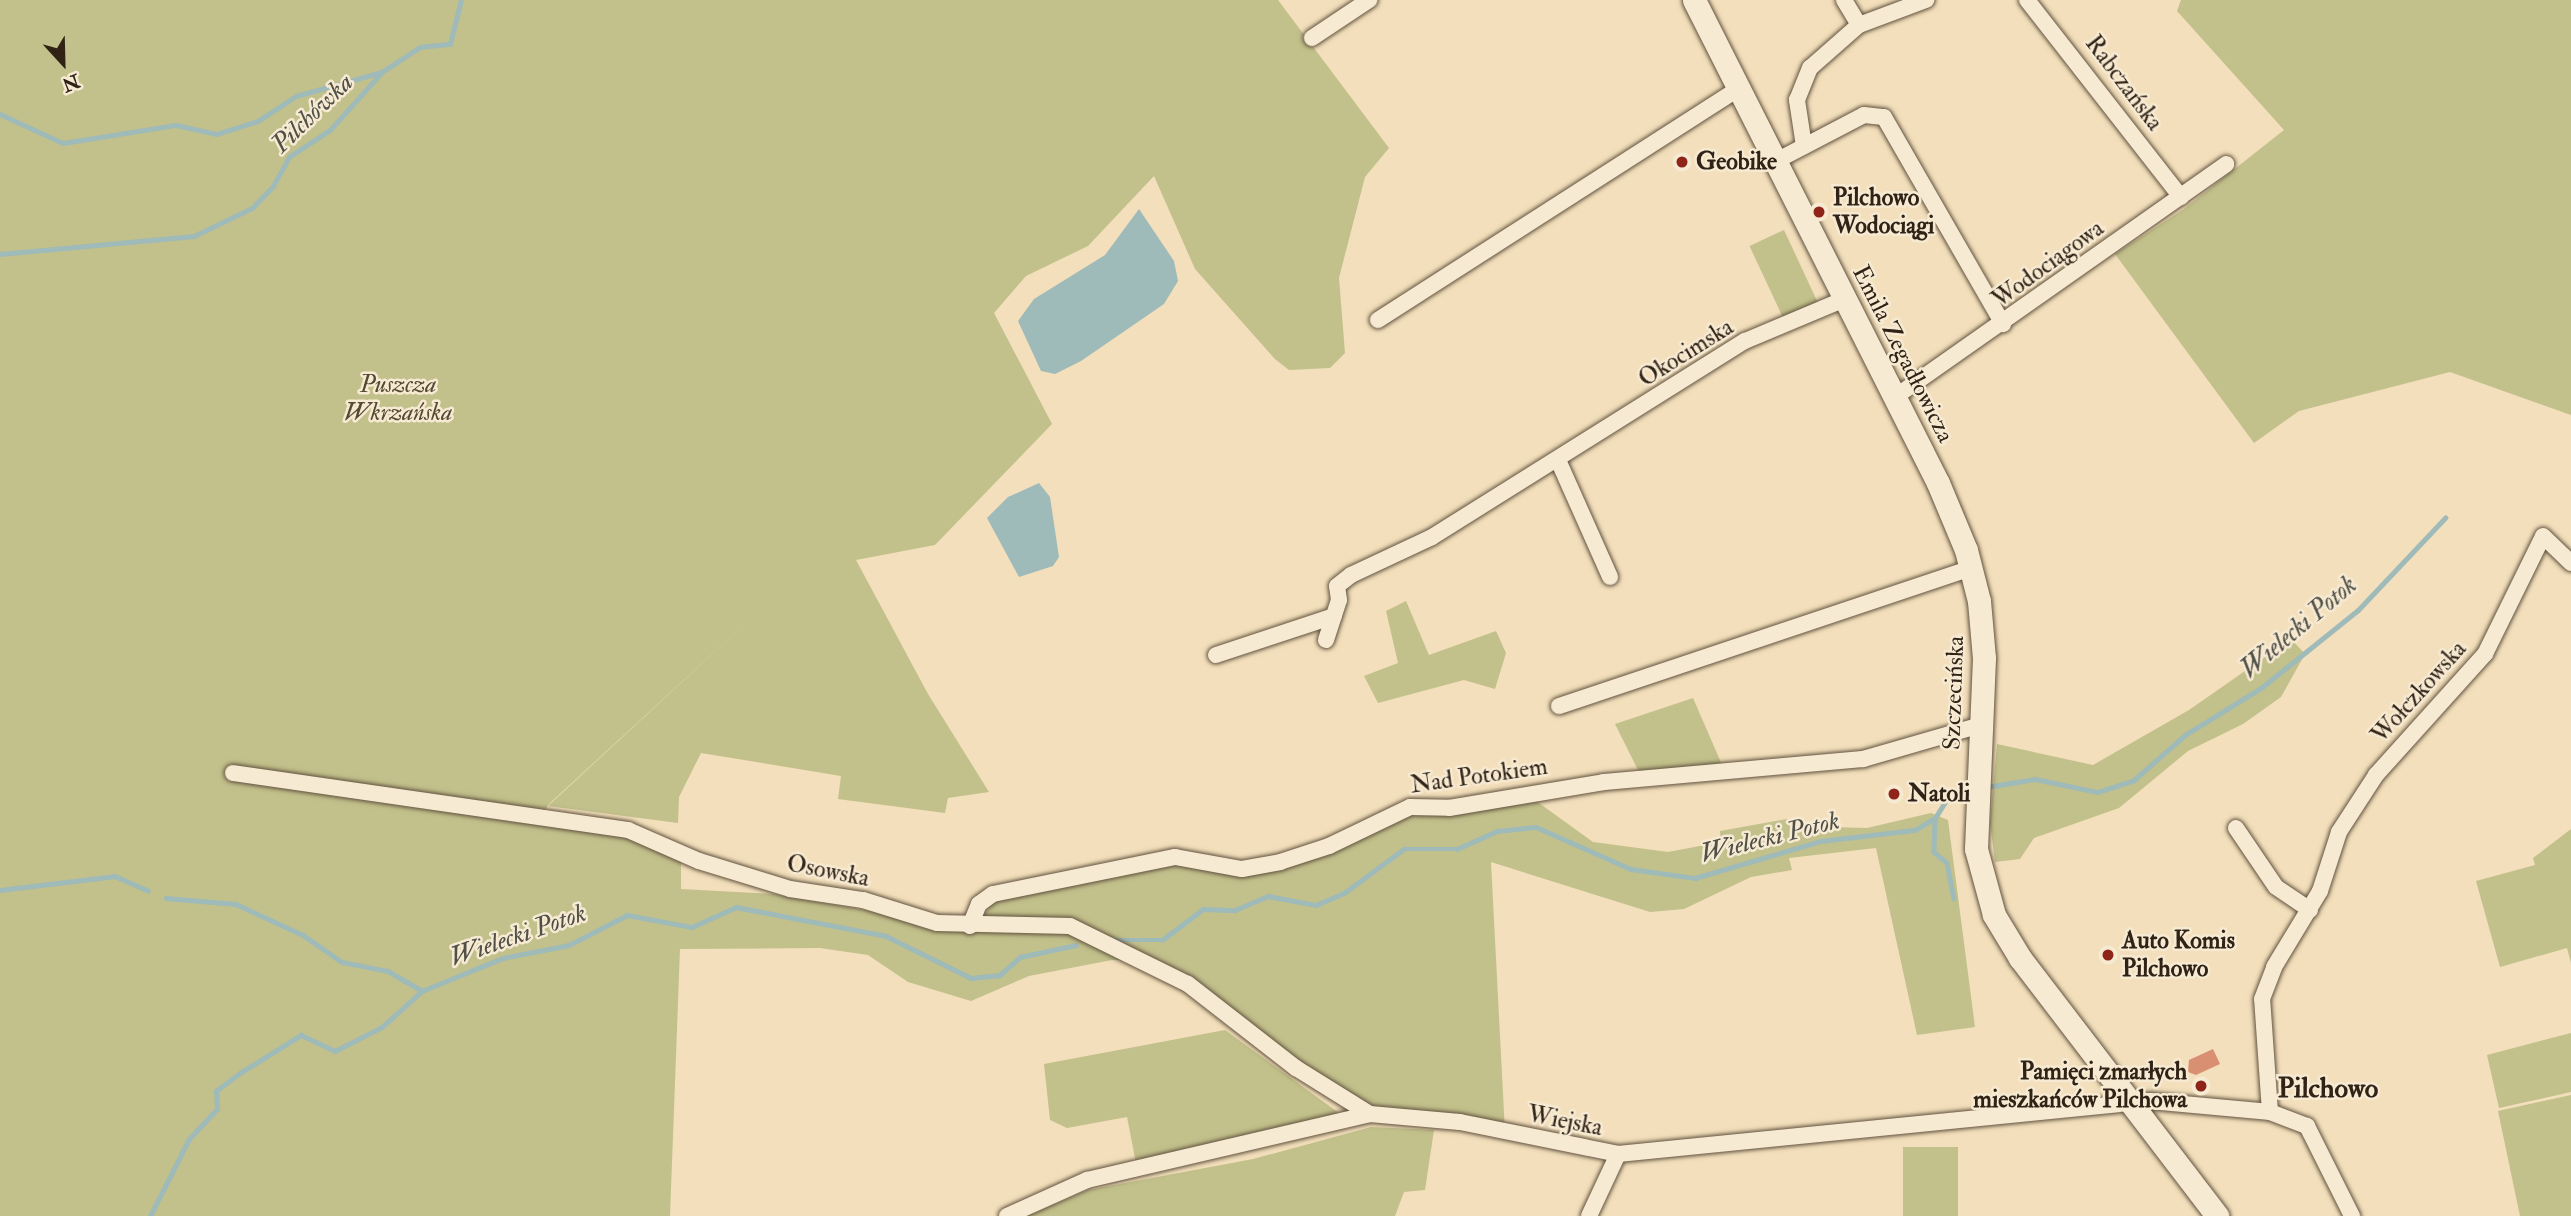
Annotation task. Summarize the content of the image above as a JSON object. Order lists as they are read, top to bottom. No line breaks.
{"streets":{"main road":["Emila Zegadłowicza","Szczecińska"],"street":["Rabczańska","Wodociągowa","Okocimska","Wołczkowska","Nad Potokiem","Osowska","Wiejska"]},"crossings":[["Rabczańska","Wodociągowa"],["Wodociągowa","Emila Zegadłowicza"],["Okocimska","Emila Zegadłowicza"],["Emila Zegadłowicza","Szczecińska"],["Wołczkowska","Wiejska"],["Szczecińska","Nad Potokiem"],["Szczecińska","Wiejska"],["Nad Potokiem","Osowska"],["Osowska","Wiejska"]],"districts":["Pilchowo"],"water":["Pilchówka","Wielecki Potok"],"parks":["Puszcza Wkrzańska"],"places":["Geobike","Pilchowo Wodociągi","Natoli","Auto Komis Pilchowo","Pamięci zmarłych mieszkańców Pilchowa"],"north":"bottom"}
